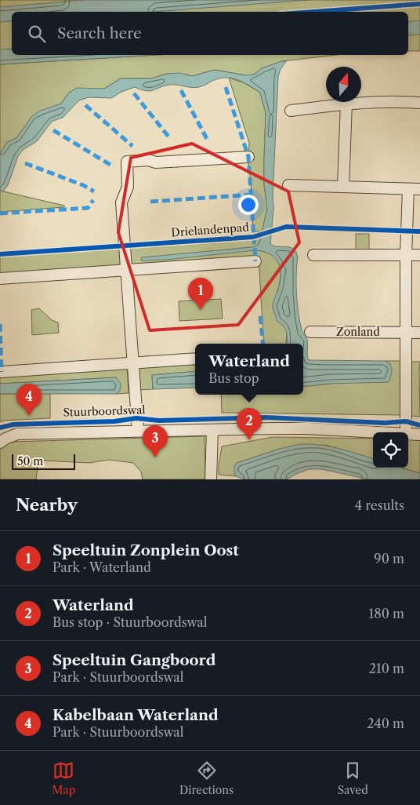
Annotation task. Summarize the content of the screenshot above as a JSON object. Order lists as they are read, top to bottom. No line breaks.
{"streets":{"street":["Zonland","Stuurboordswal"],"cycle path":["Drielandenpad"]},"scale_bar":"50 m","north":"top","page":{"search":"Search here","pins":["1","4","2","3"],"popup":["Waterland","Bus stop"],"scale":"50 m","heading":["Nearby","4 results"],"list":[{"mark":"1","name":"Speeltuin Zonplein Oost","note":"Park · Waterland","value":"90 m"},{"mark":"2","name":"Waterland","note":"Bus stop · Stuurboordswal","value":"180 m"},{"mark":"3","name":"Speeltuin Gangboord","note":"Park · Stuurboordswal","value":"210 m"},{"mark":"4","name":"Kabelbaan Waterland","note":"Park · Stuurboordswal","value":"240 m"}],"nav":["Map","Directions","Saved"]}}
